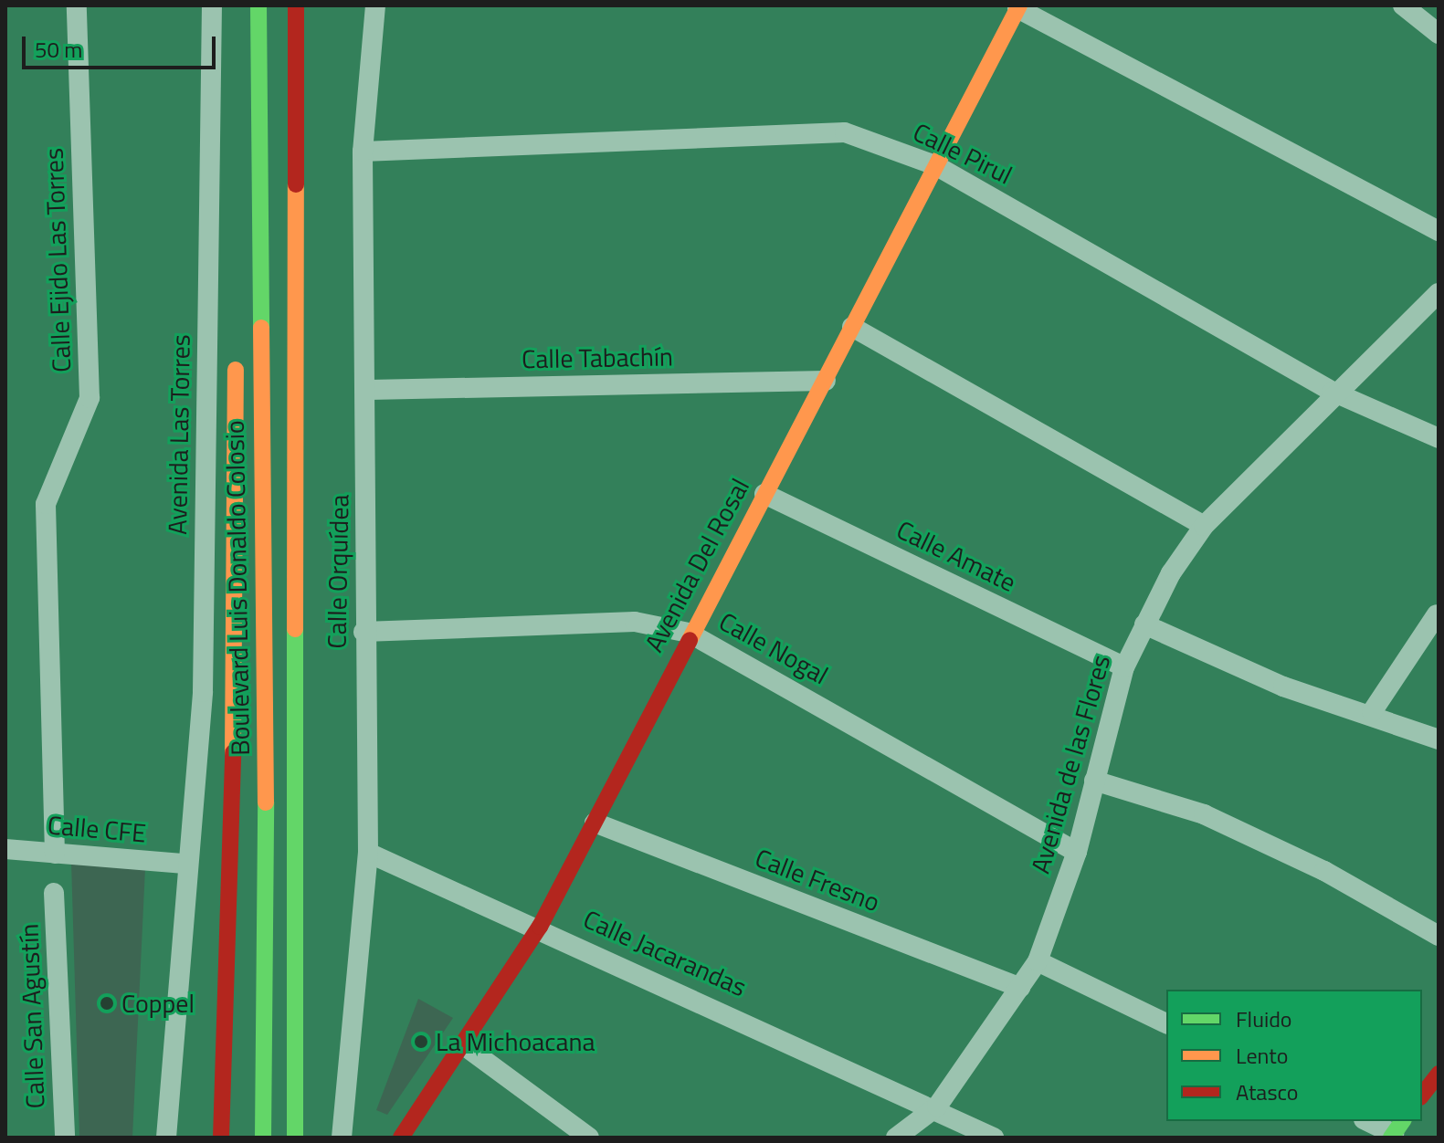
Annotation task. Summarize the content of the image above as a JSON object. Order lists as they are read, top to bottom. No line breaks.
{"streets":{"main road":["Avenida Del Rosal","Boulevard Luis Donaldo Colosio"],"street":["Calle Pirul","Calle Ejido Las Torres","Calle Tabachín","Avenida Las Torres","Calle Amate","Calle Orquídea","Calle Nogal","Avenida de las Flores","Calle CFE","Calle Fresno","Calle Jacarandas","Calle San Agustín"]},"crossings":[["Calle Pirul","Avenida Del Rosal"],["Calle Pirul","Calle Orquídea"],["Calle Pirul","Avenida de las Flores"],["Calle Ejido Las Torres","Calle CFE"],["Calle Tabachín","Avenida Del Rosal"],["Calle Tabachín","Calle Orquídea"],["Avenida Las Torres","Calle CFE"],["Calle Amate","Avenida Del Rosal"],["Calle Amate","Avenida de las Flores"],["Avenida Del Rosal","Calle Nogal"],["Avenida Del Rosal","Calle Fresno"],["Avenida Del Rosal","Calle Jacarandas"],["Calle Orquídea","Calle Nogal"],["Calle Orquídea","Calle Jacarandas"],["Calle Nogal","Avenida de las Flores"],["Avenida de las Flores","Calle Fresno"],["Avenida de las Flores","Calle Jacarandas"]],"places":["Coppel","La Michoacana"],"legend":["Fluido","Lento","Atasco"],"scale_bar":"50 m"}
